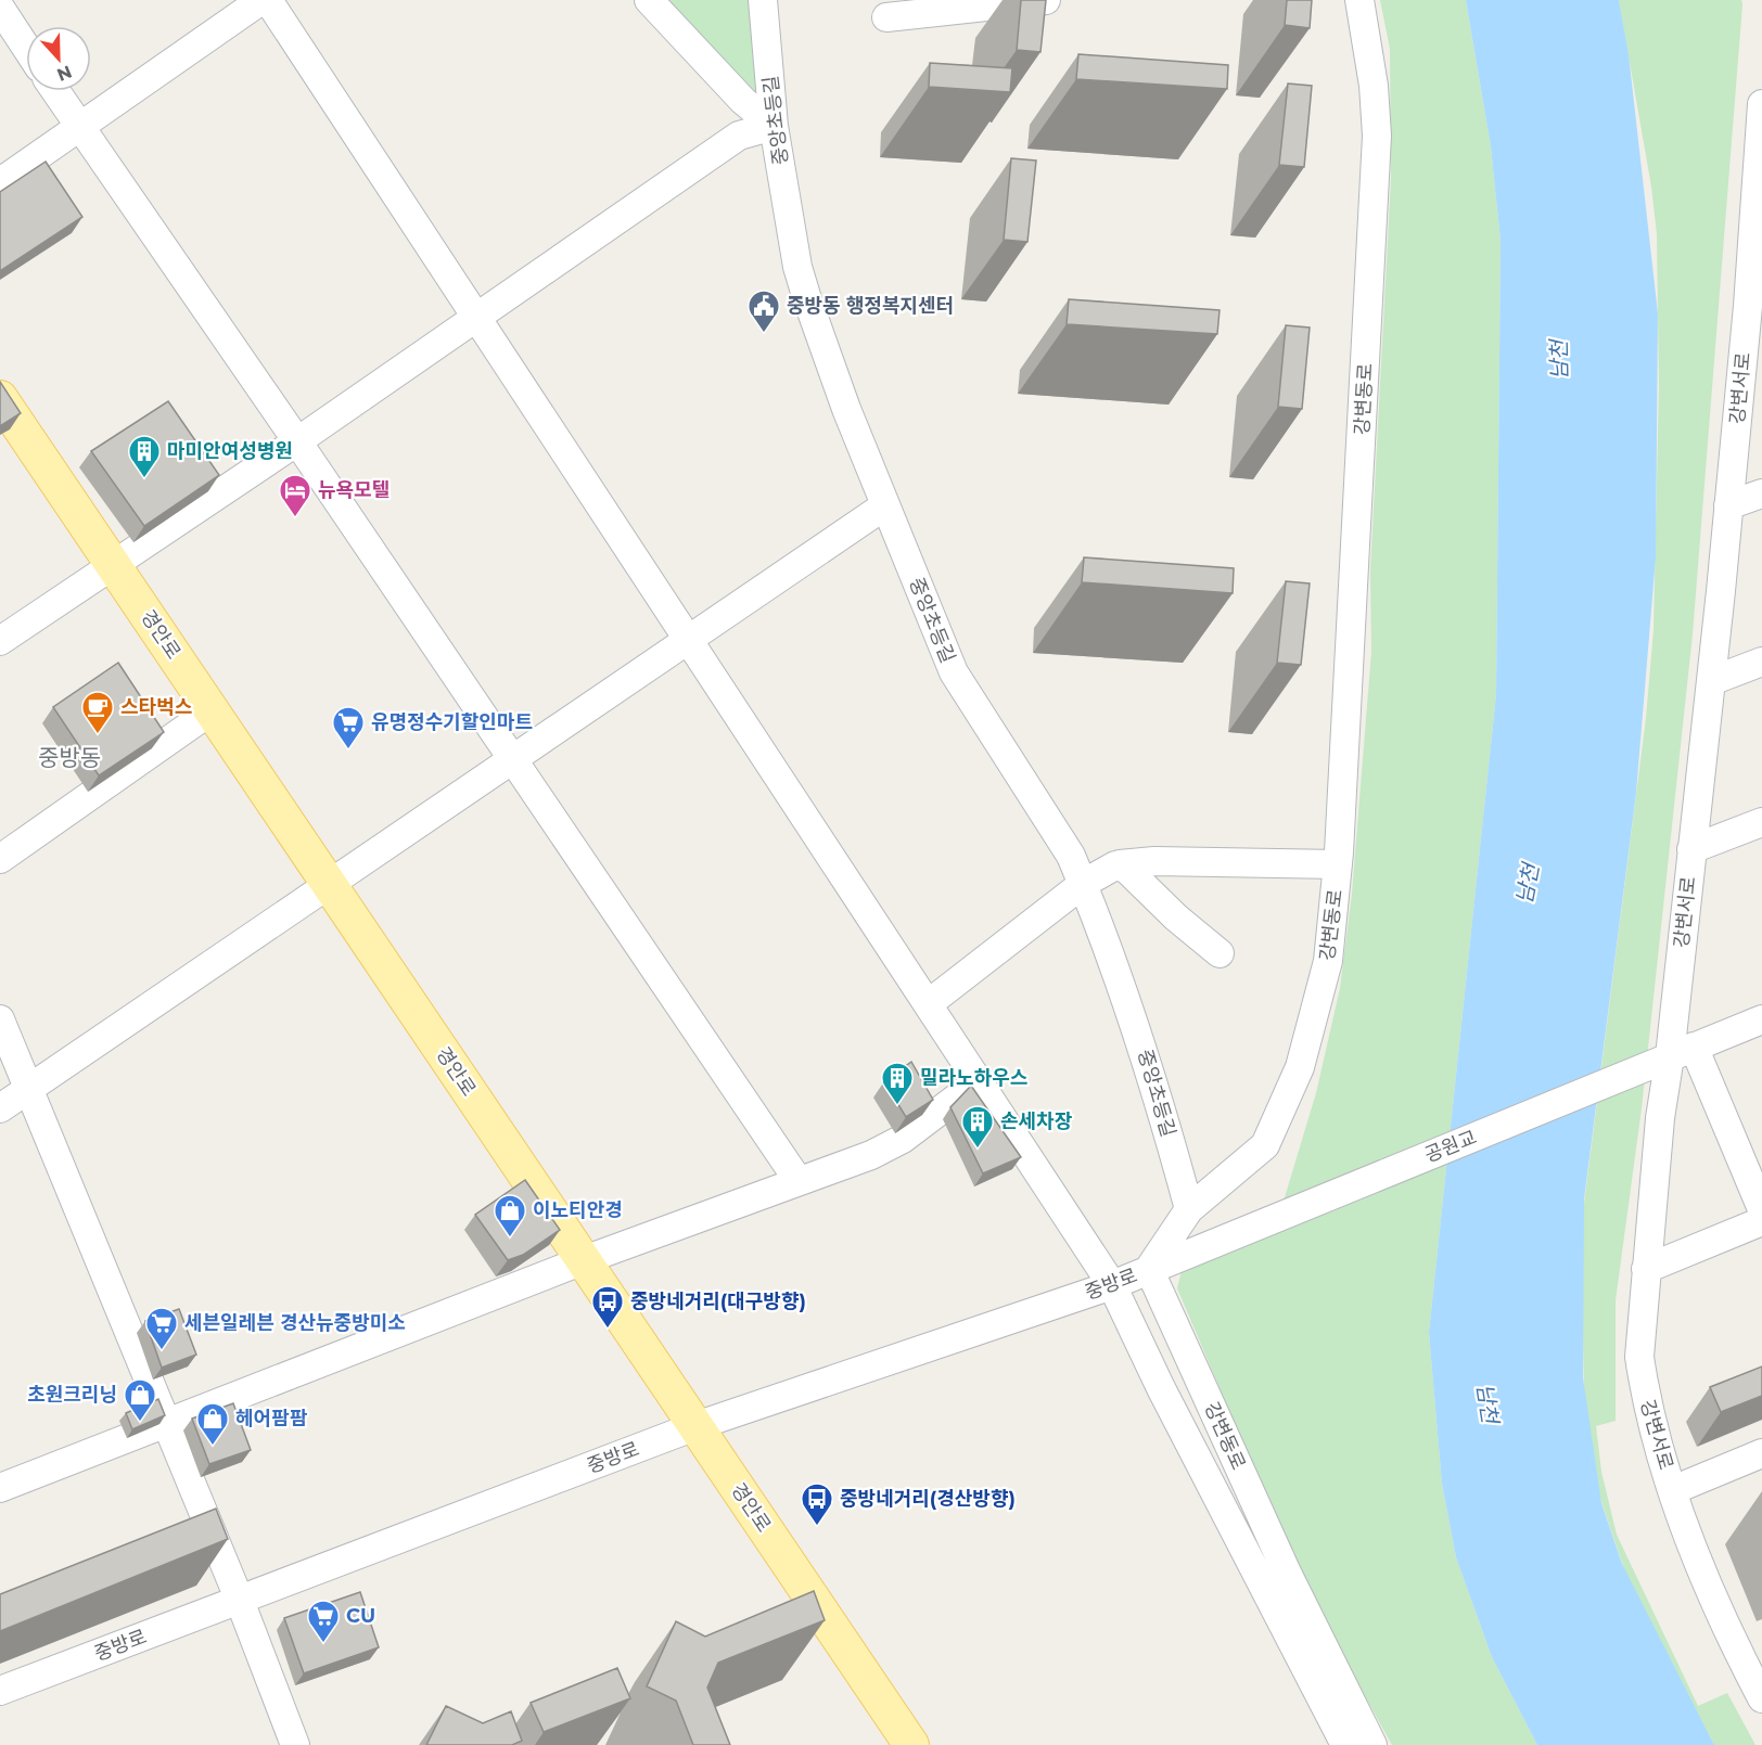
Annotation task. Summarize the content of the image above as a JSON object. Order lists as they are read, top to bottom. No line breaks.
{"streets":{"main road":["경안로"],"street":["중앙초등길","강변서로","강변동로","공원교","중방로"]},"crossings":[["중앙초등길","강변동로"],["강변서로","공원교"],["강변동로","중방로"],["경안로","중방로"],["공원교","중방로"]],"districts":["중방동"],"water":["남천"],"places":{"public building":["중방동 행정복지센터"],"building":["마미안여성병원","밀라노하우스","손세차장"],"hotel":["뉴욕모텔"],"cafe":["스타벅스"],"supermarket":["유명정수기할인마트","세븐일레븐 경산뉴중방미소","CU"],"shop":["이노티안경","초원크리닝","헤어팜팜"],"bus stop":["중방네거리(대구방향)","중방네거리(경산방향)"]},"north":"bottom"}
